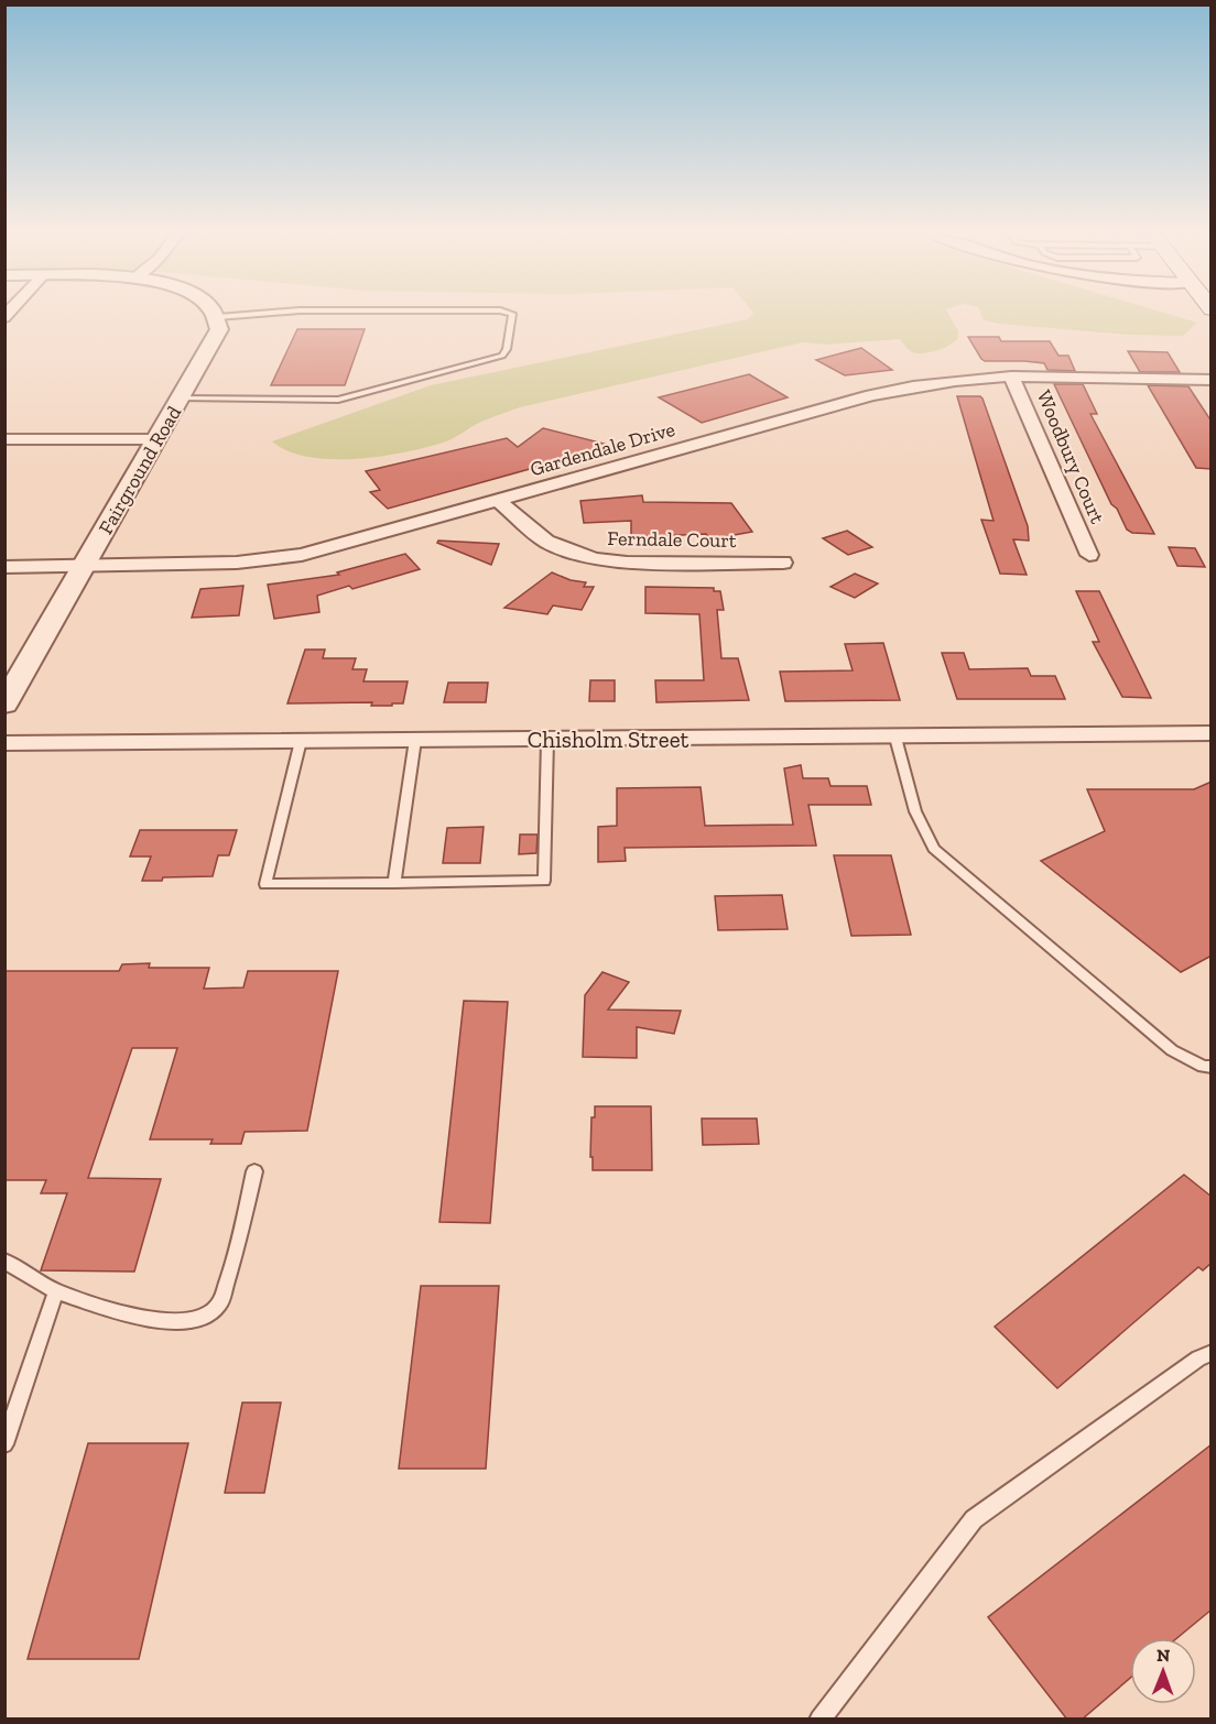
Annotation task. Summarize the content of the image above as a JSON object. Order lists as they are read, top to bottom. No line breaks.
{"streets":{"street":["Gardendale Drive","Woodbury Court","Fairground Road","Ferndale Court","Chisholm Street"]},"crossings":[["Gardendale Drive","Woodbury Court"],["Gardendale Drive","Fairground Road"],["Gardendale Drive","Ferndale Court"]],"north":"top"}
